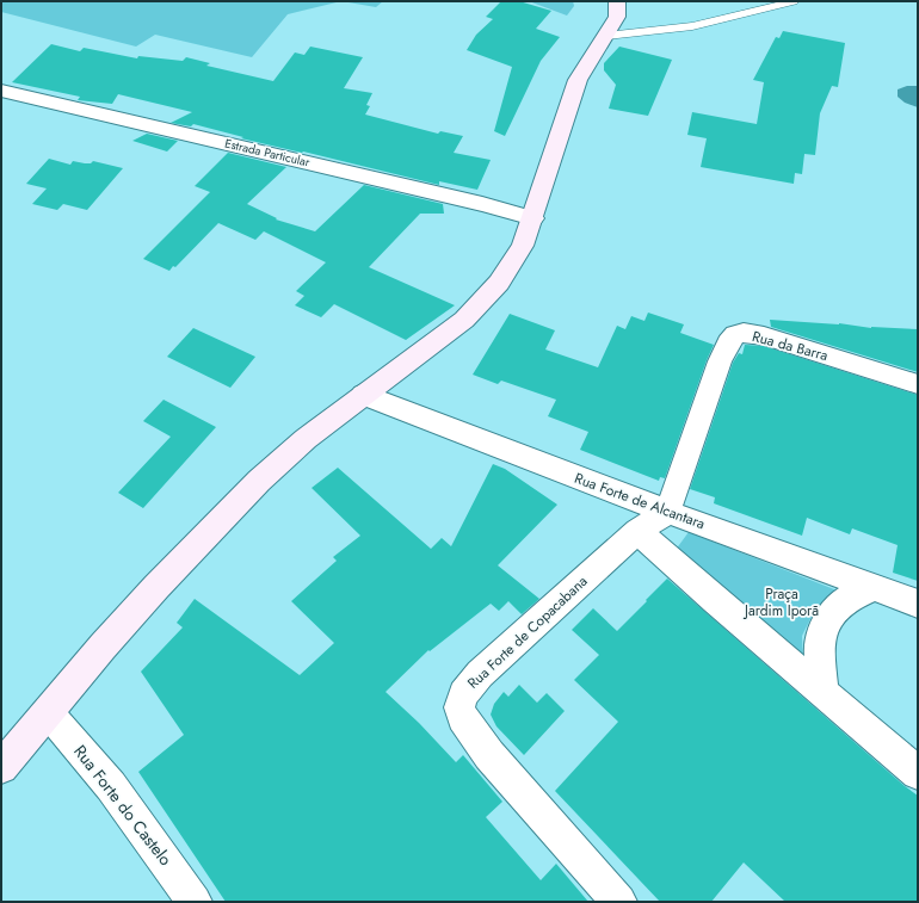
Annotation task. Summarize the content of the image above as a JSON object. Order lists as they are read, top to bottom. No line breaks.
{"streets":{"street":["Estrada Particular","Rua da Barra","Rua Forte de Alcantara","Rua Forte de Copacabana","Rua Forte do Castelo"]},"crossings":[["Rua da Barra","Rua Forte de Alcantara"],["Rua da Barra","Rua Forte de Copacabana"],["Rua Forte de Alcantara","Rua Forte de Copacabana"]],"parks":["Praça Jardim Iporã"]}
